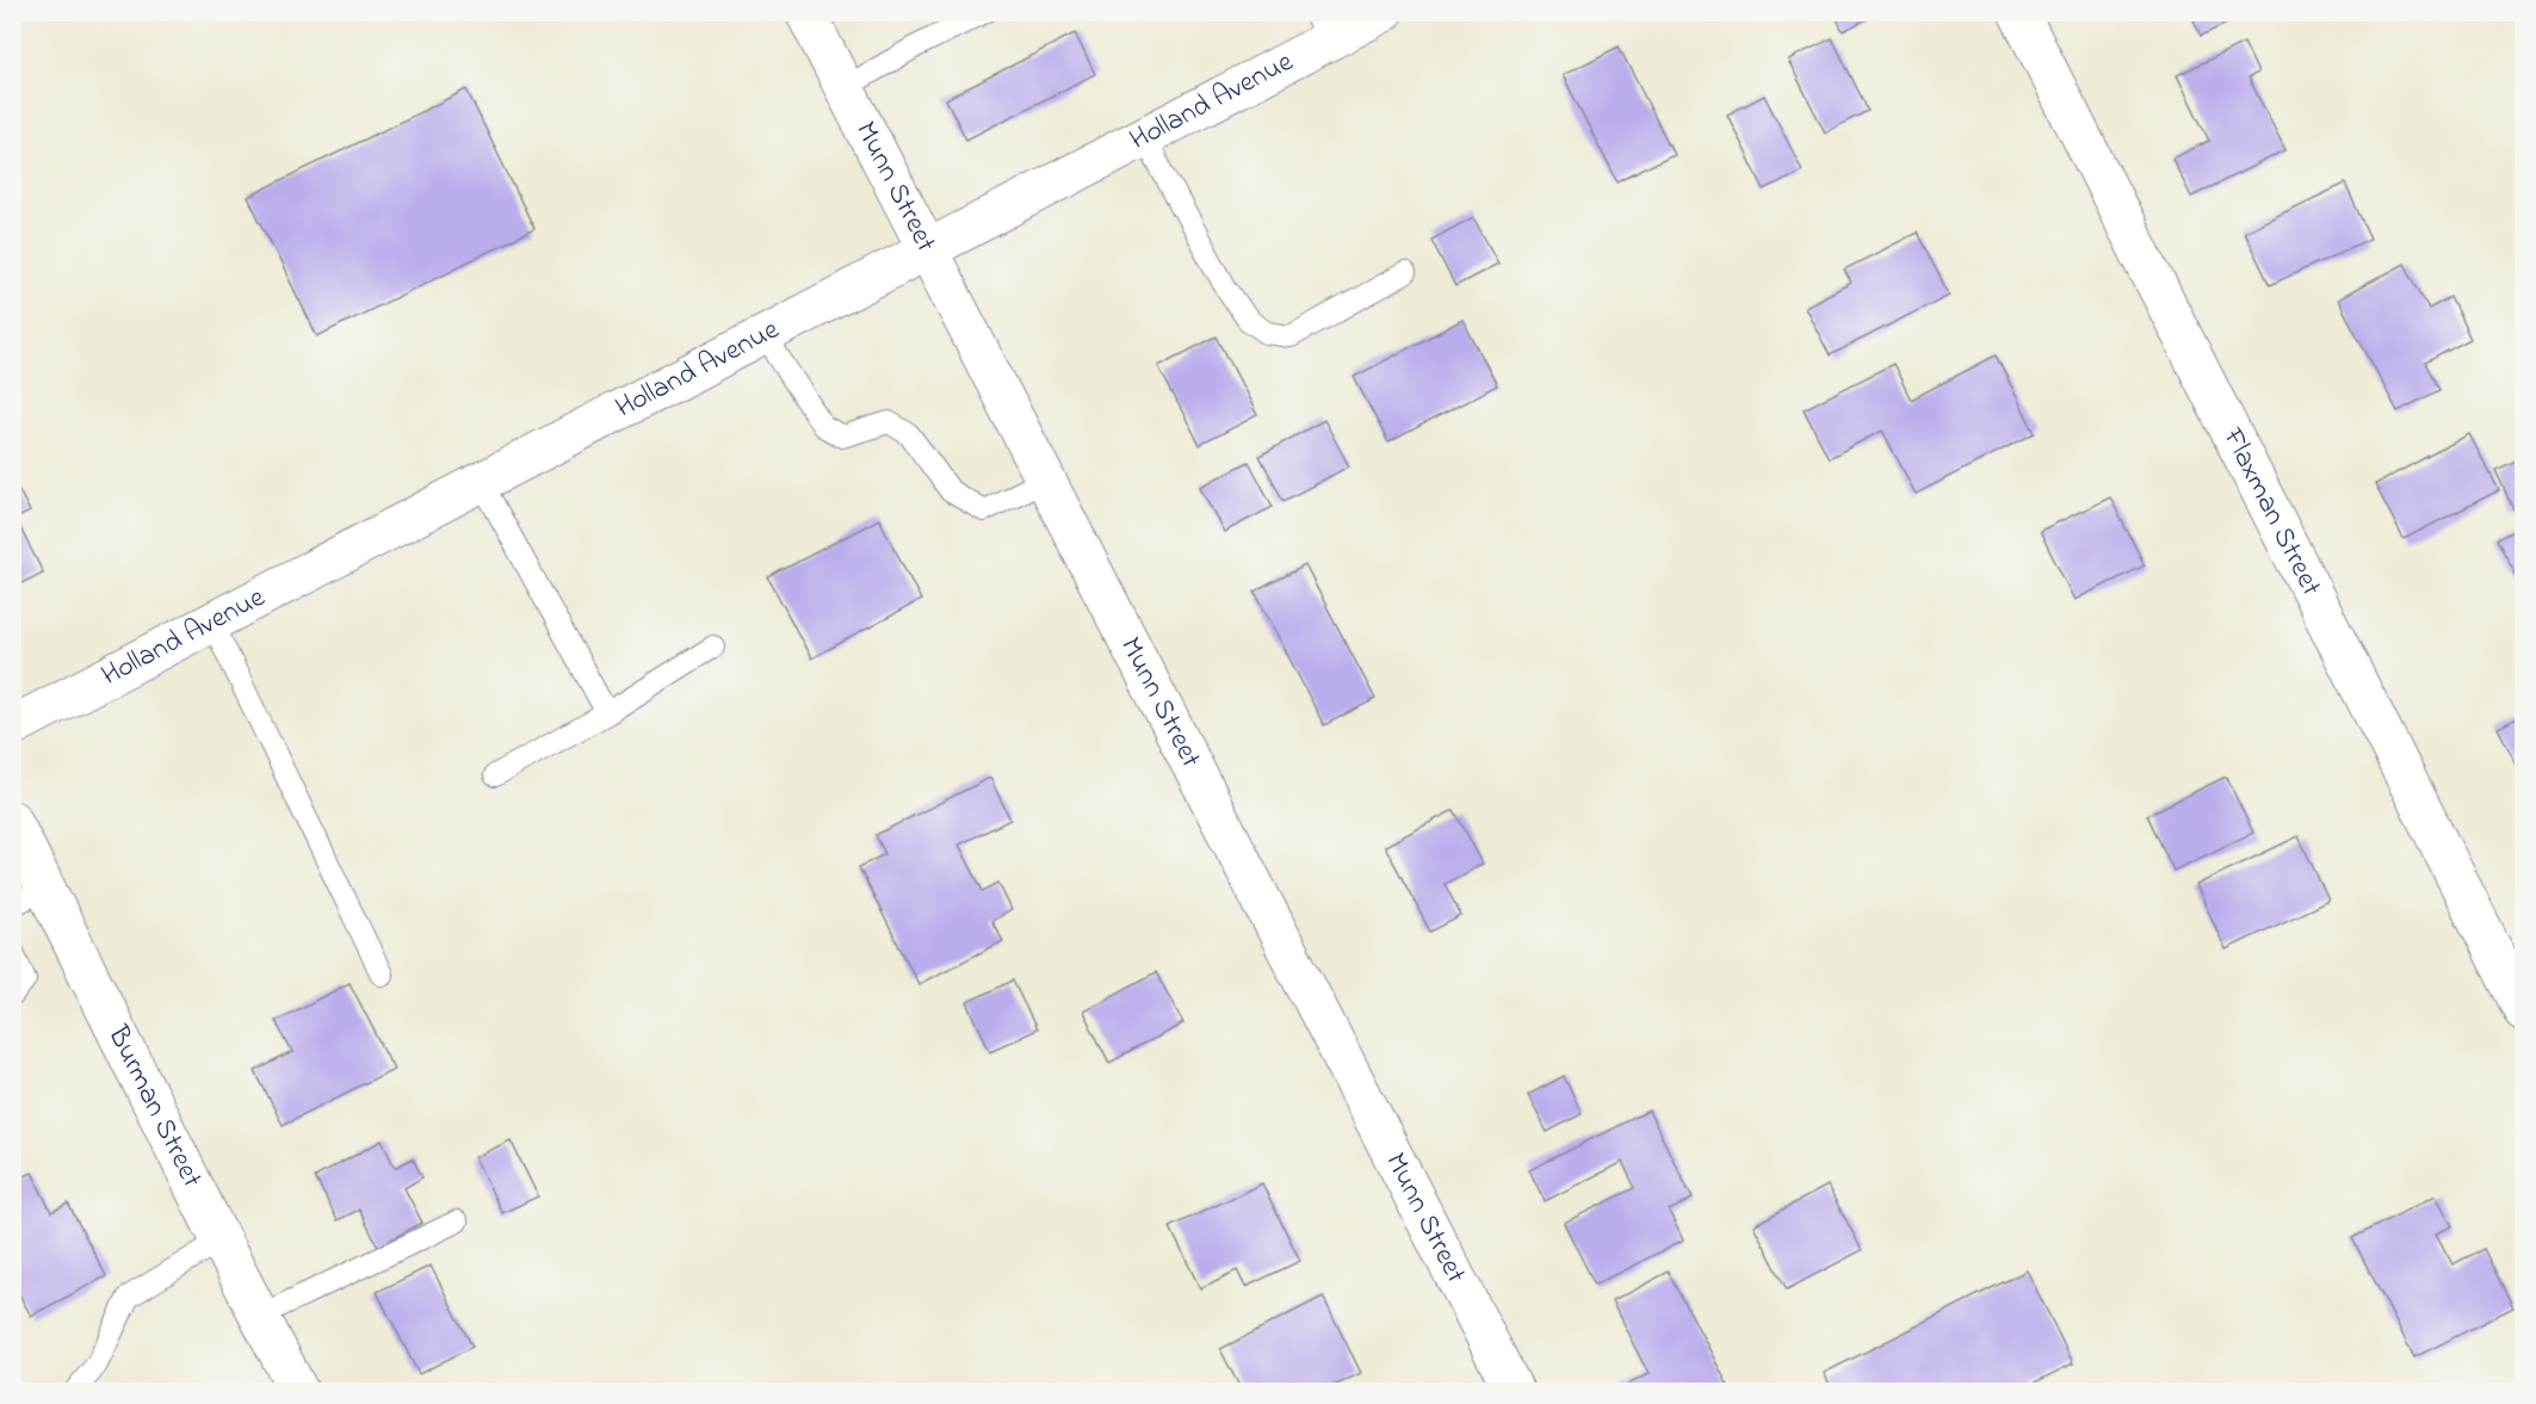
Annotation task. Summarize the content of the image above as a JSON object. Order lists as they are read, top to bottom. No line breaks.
{"streets":{"street":["Holland Avenue","Munn Street","Flaxman Street","Burman Street"]},"crossings":[["Holland Avenue","Munn Street"]]}
